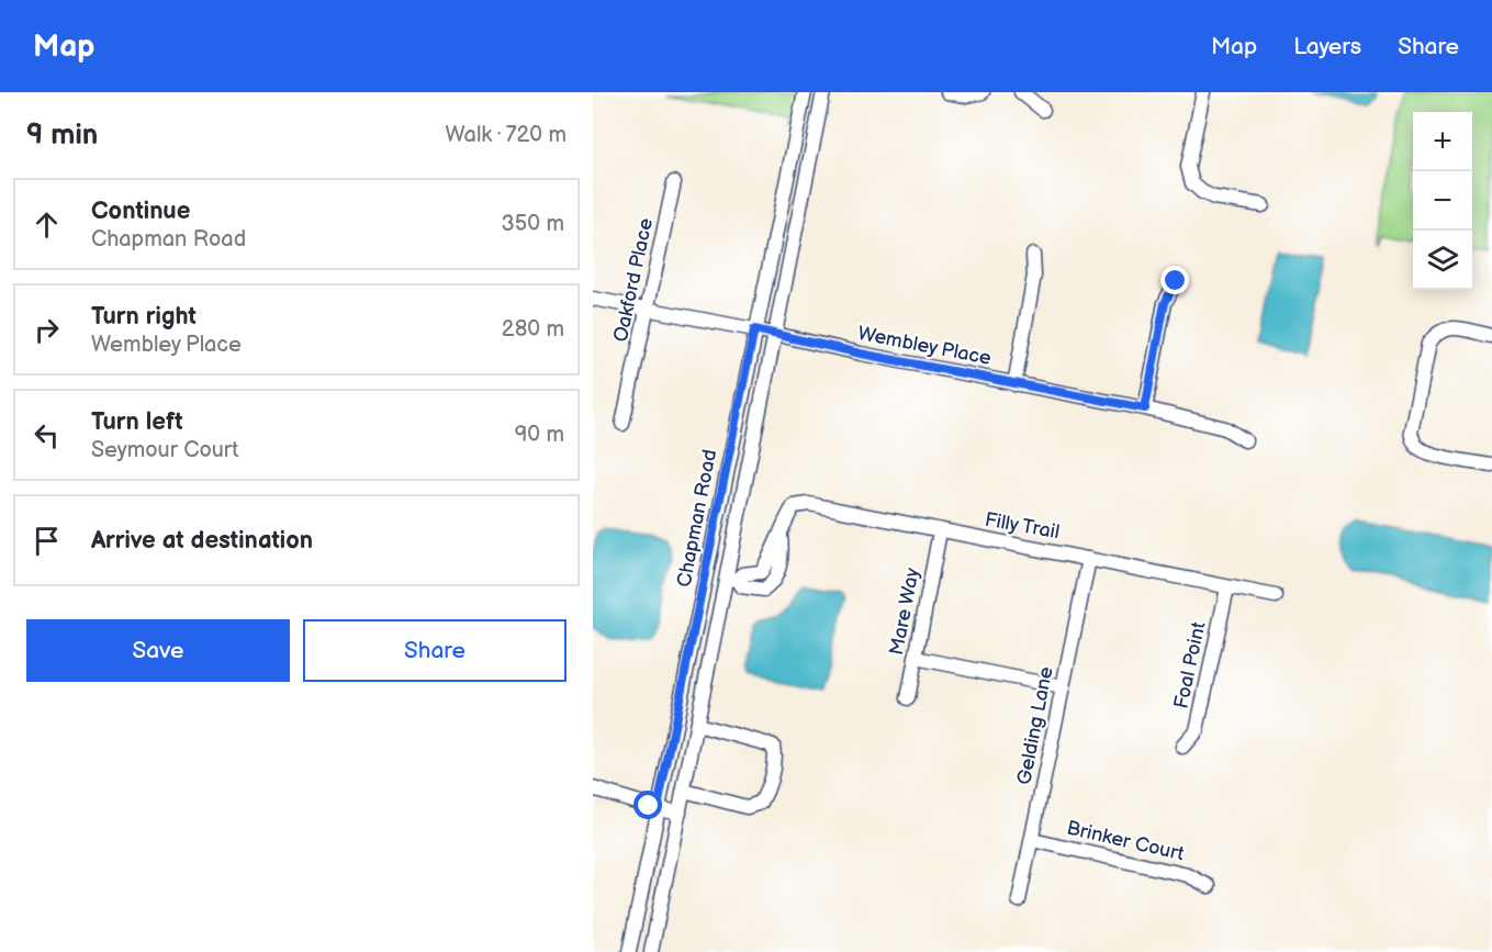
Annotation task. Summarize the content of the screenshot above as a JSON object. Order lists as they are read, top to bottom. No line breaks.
{"streets":{"street":["Oakford Place","Wembley Place","Chapman Road","Filly Trail","Mare Way","Foal Point","Gelding Lane","Brinker Court"]},"crossings":[["Oakford Place","Wembley Place"],["Wembley Place","Chapman Road"],["Filly Trail","Mare Way"],["Filly Trail","Foal Point"],["Filly Trail","Gelding Lane"],["Gelding Lane","Brinker Court"]],"page":{"header":"Map","nav":["Map","Layers","Share"],"heading":["9 min","Walk · 720 m"],"map_buttons":["+","−"],"list":[["Continue","Chapman Road","350 m"],["Turn right","Wembley Place","280 m"],["Turn left","Seymour Court","90 m"],"Arrive at destination"],"buttons":["Save","Share"]}}
